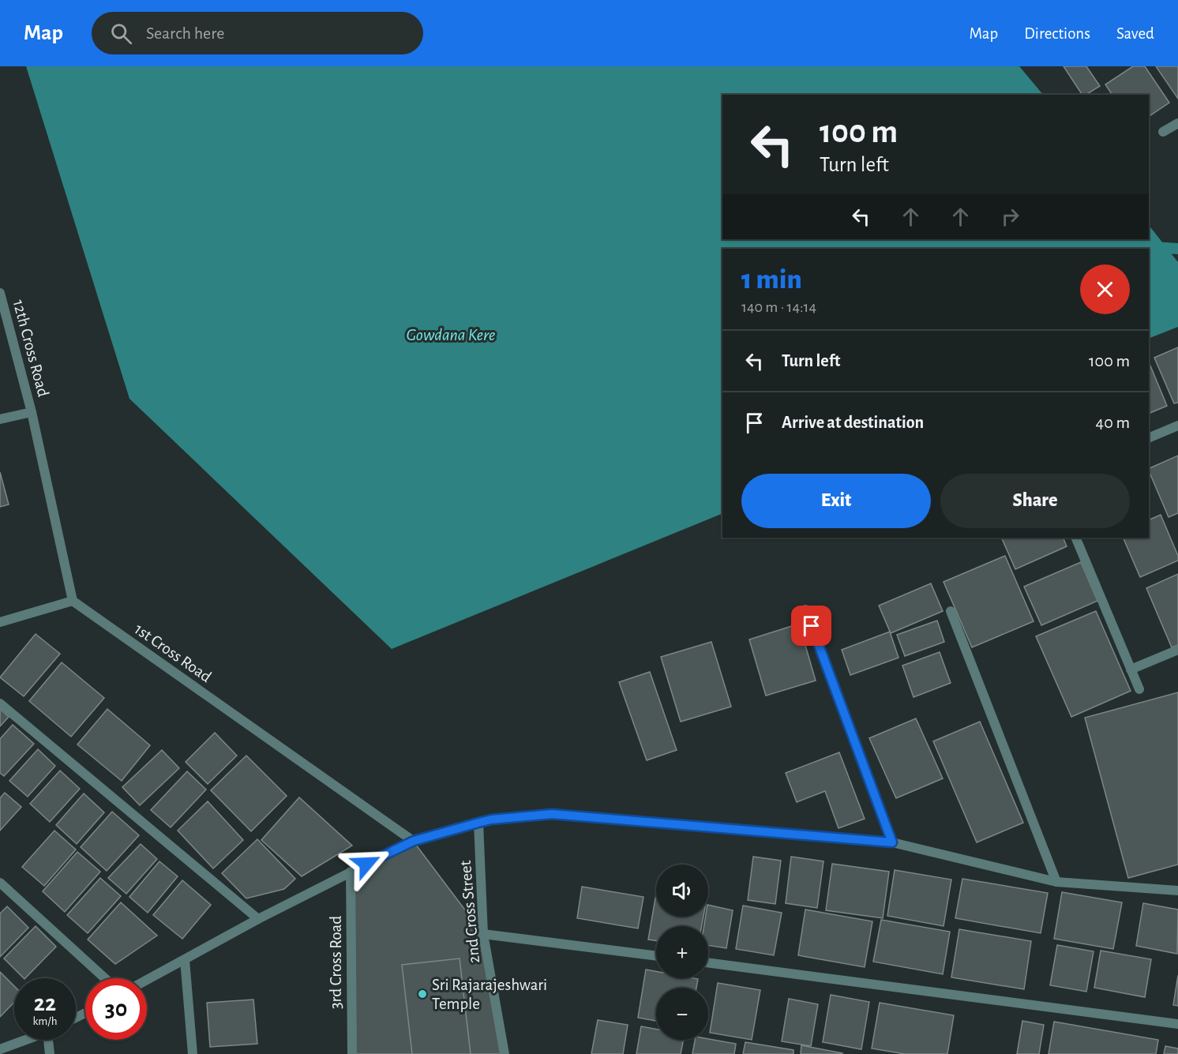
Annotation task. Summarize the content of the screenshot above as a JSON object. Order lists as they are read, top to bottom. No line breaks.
{"streets":{"street":["12th Cross Road","1st Cross Road","2nd Cross Street","3rd Cross Road"]},"water":["Gowdana Kere"],"places":["Sri Rajarajeshwari Temple"],"page":{"header":"Map","search":"Search here","nav":["Map","Directions","Saved"],"turn":["100 m","Turn left"],"heading":["1 min","140 m · 14:14"],"list":[{"name":"Turn left","value":"100 m"},{"name":"Arrive at destination","value":"40 m"}],"buttons":["Exit","Share"],"map_buttons":["+","−"],"speed":"22 km/h","limit":"30"}}
